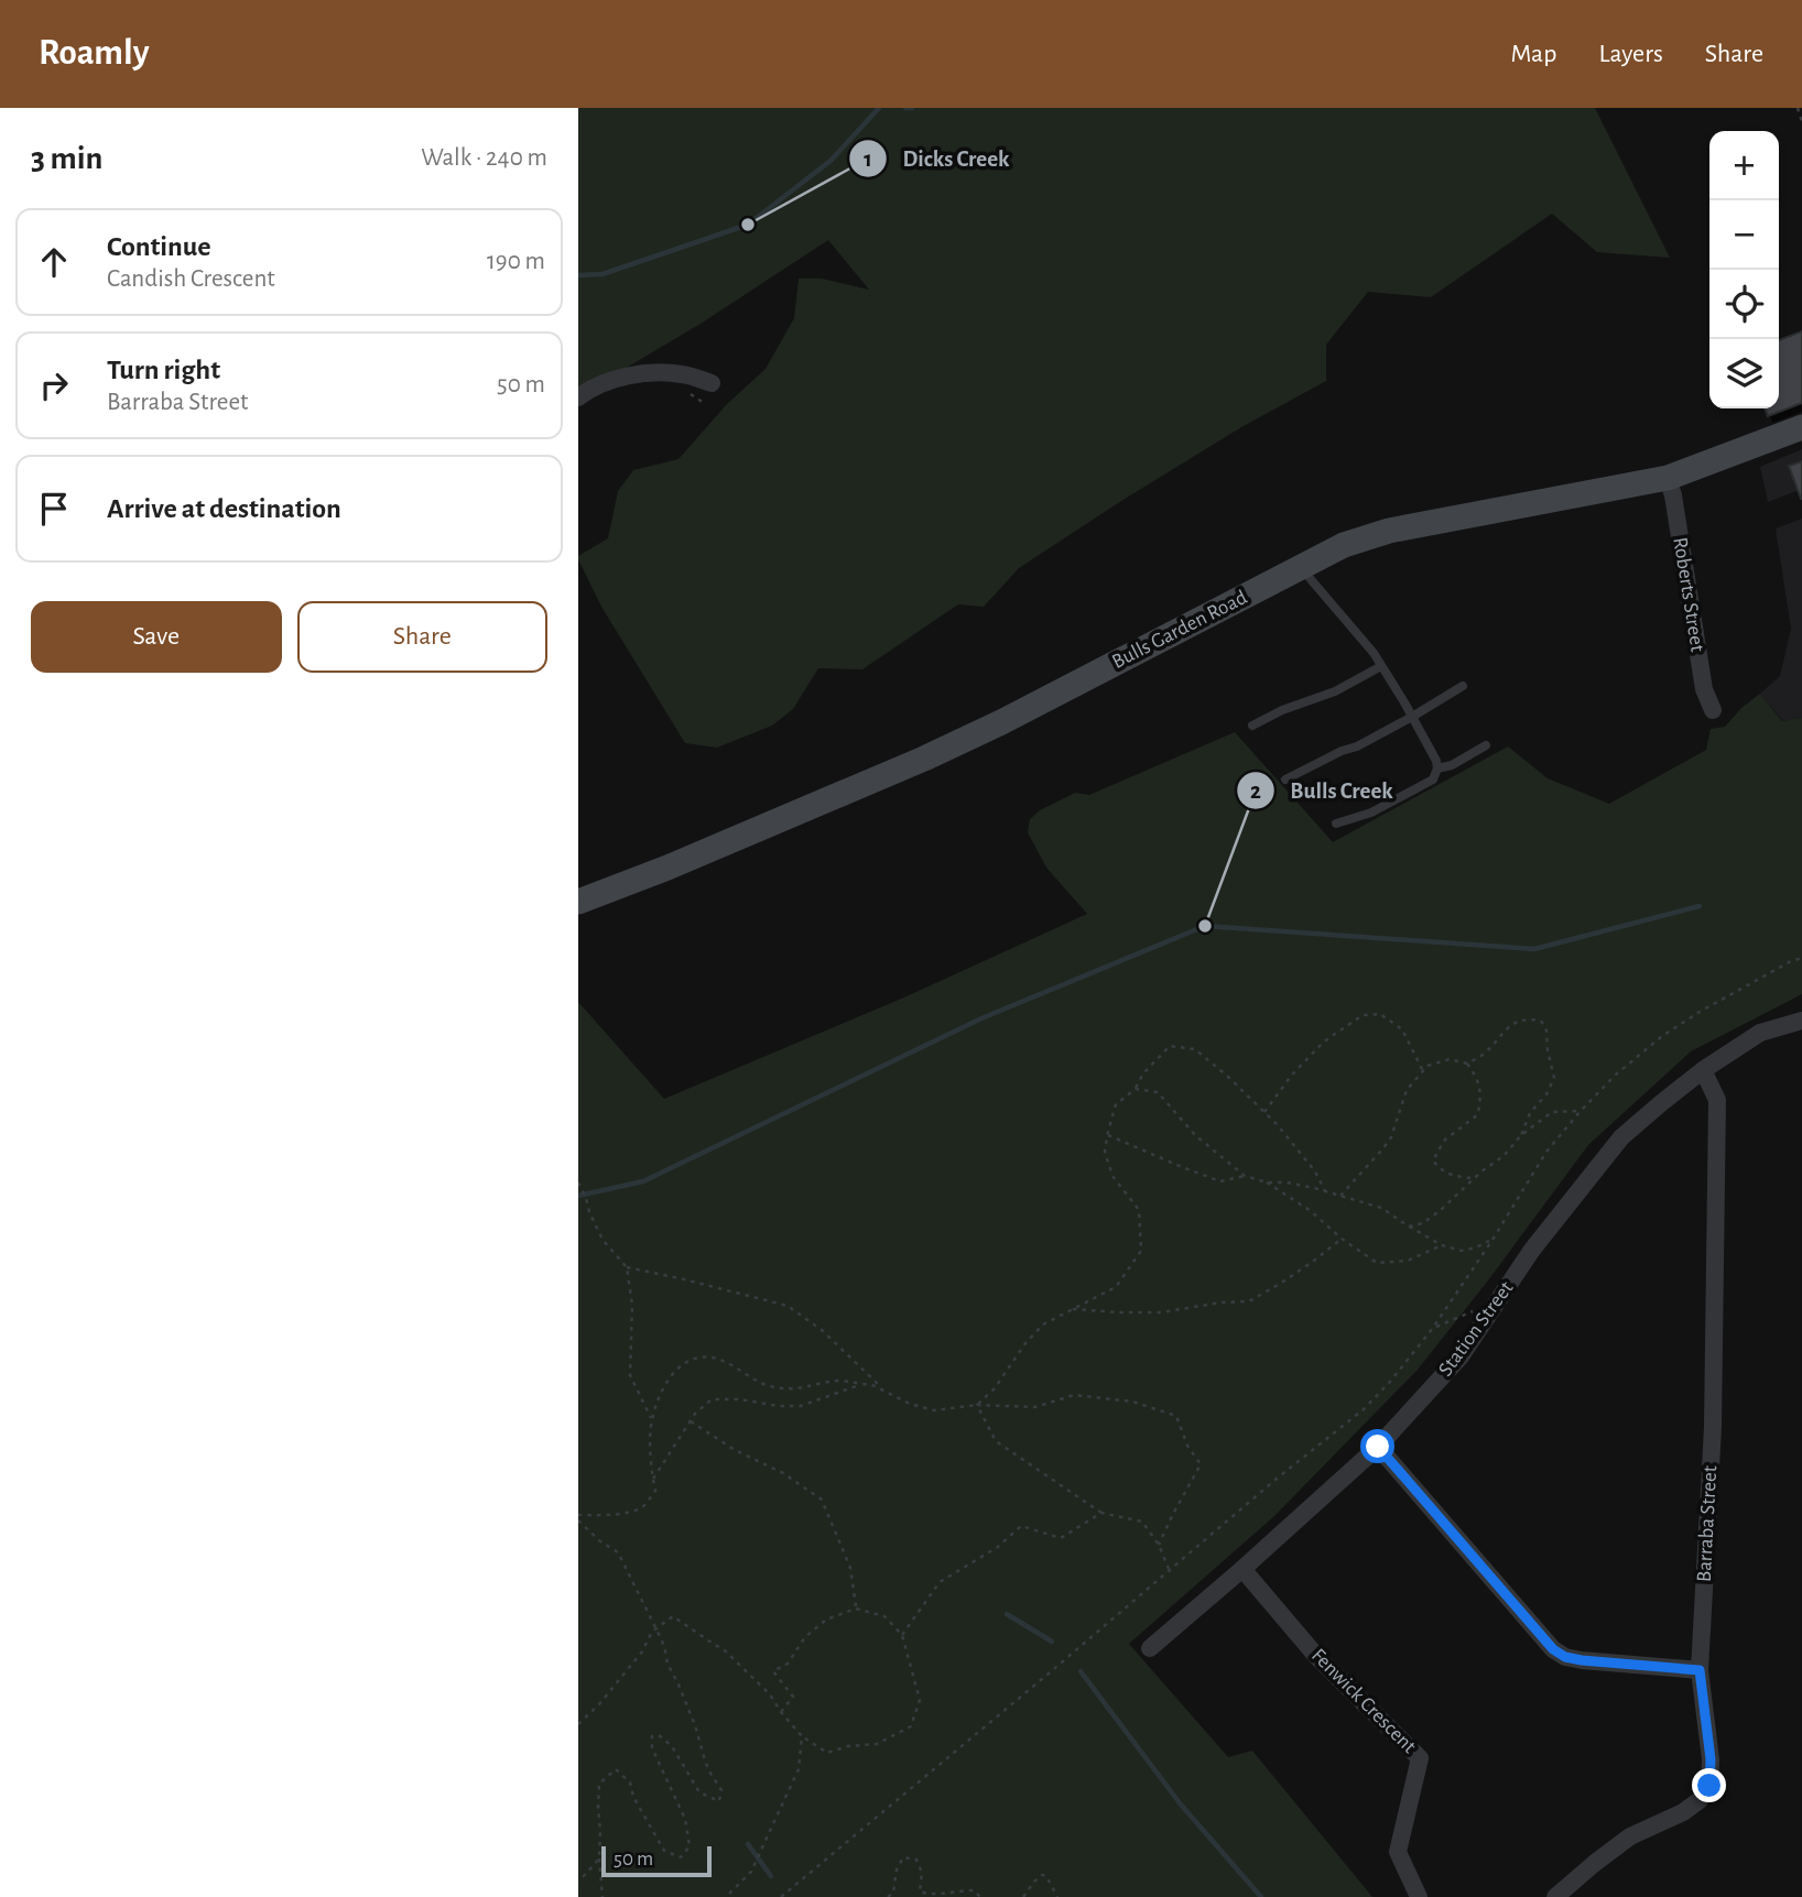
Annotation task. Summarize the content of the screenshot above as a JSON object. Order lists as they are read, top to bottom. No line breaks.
{"streets":{"main road":["Bulls Garden Road"],"street":["Roberts Street","Station Street","Barraba Street","Fenwick Crescent"]},"crossings":[["Roberts Street","Bulls Garden Road"],["Station Street","Barraba Street"],["Station Street","Fenwick Crescent"]],"places":["Dicks Creek","Bulls Creek"],"scale_bar":"50 m","page":{"header":"Roamly","nav":["Map","Layers","Share"],"heading":["3 min","Walk · 240 m"],"map_buttons":["+","−"],"list":[["Continue","Candish Crescent","190 m"],["Turn right","Barraba Street","50 m"],"Arrive at destination"],"buttons":["Save","Share"],"scale":"50 m"}}
